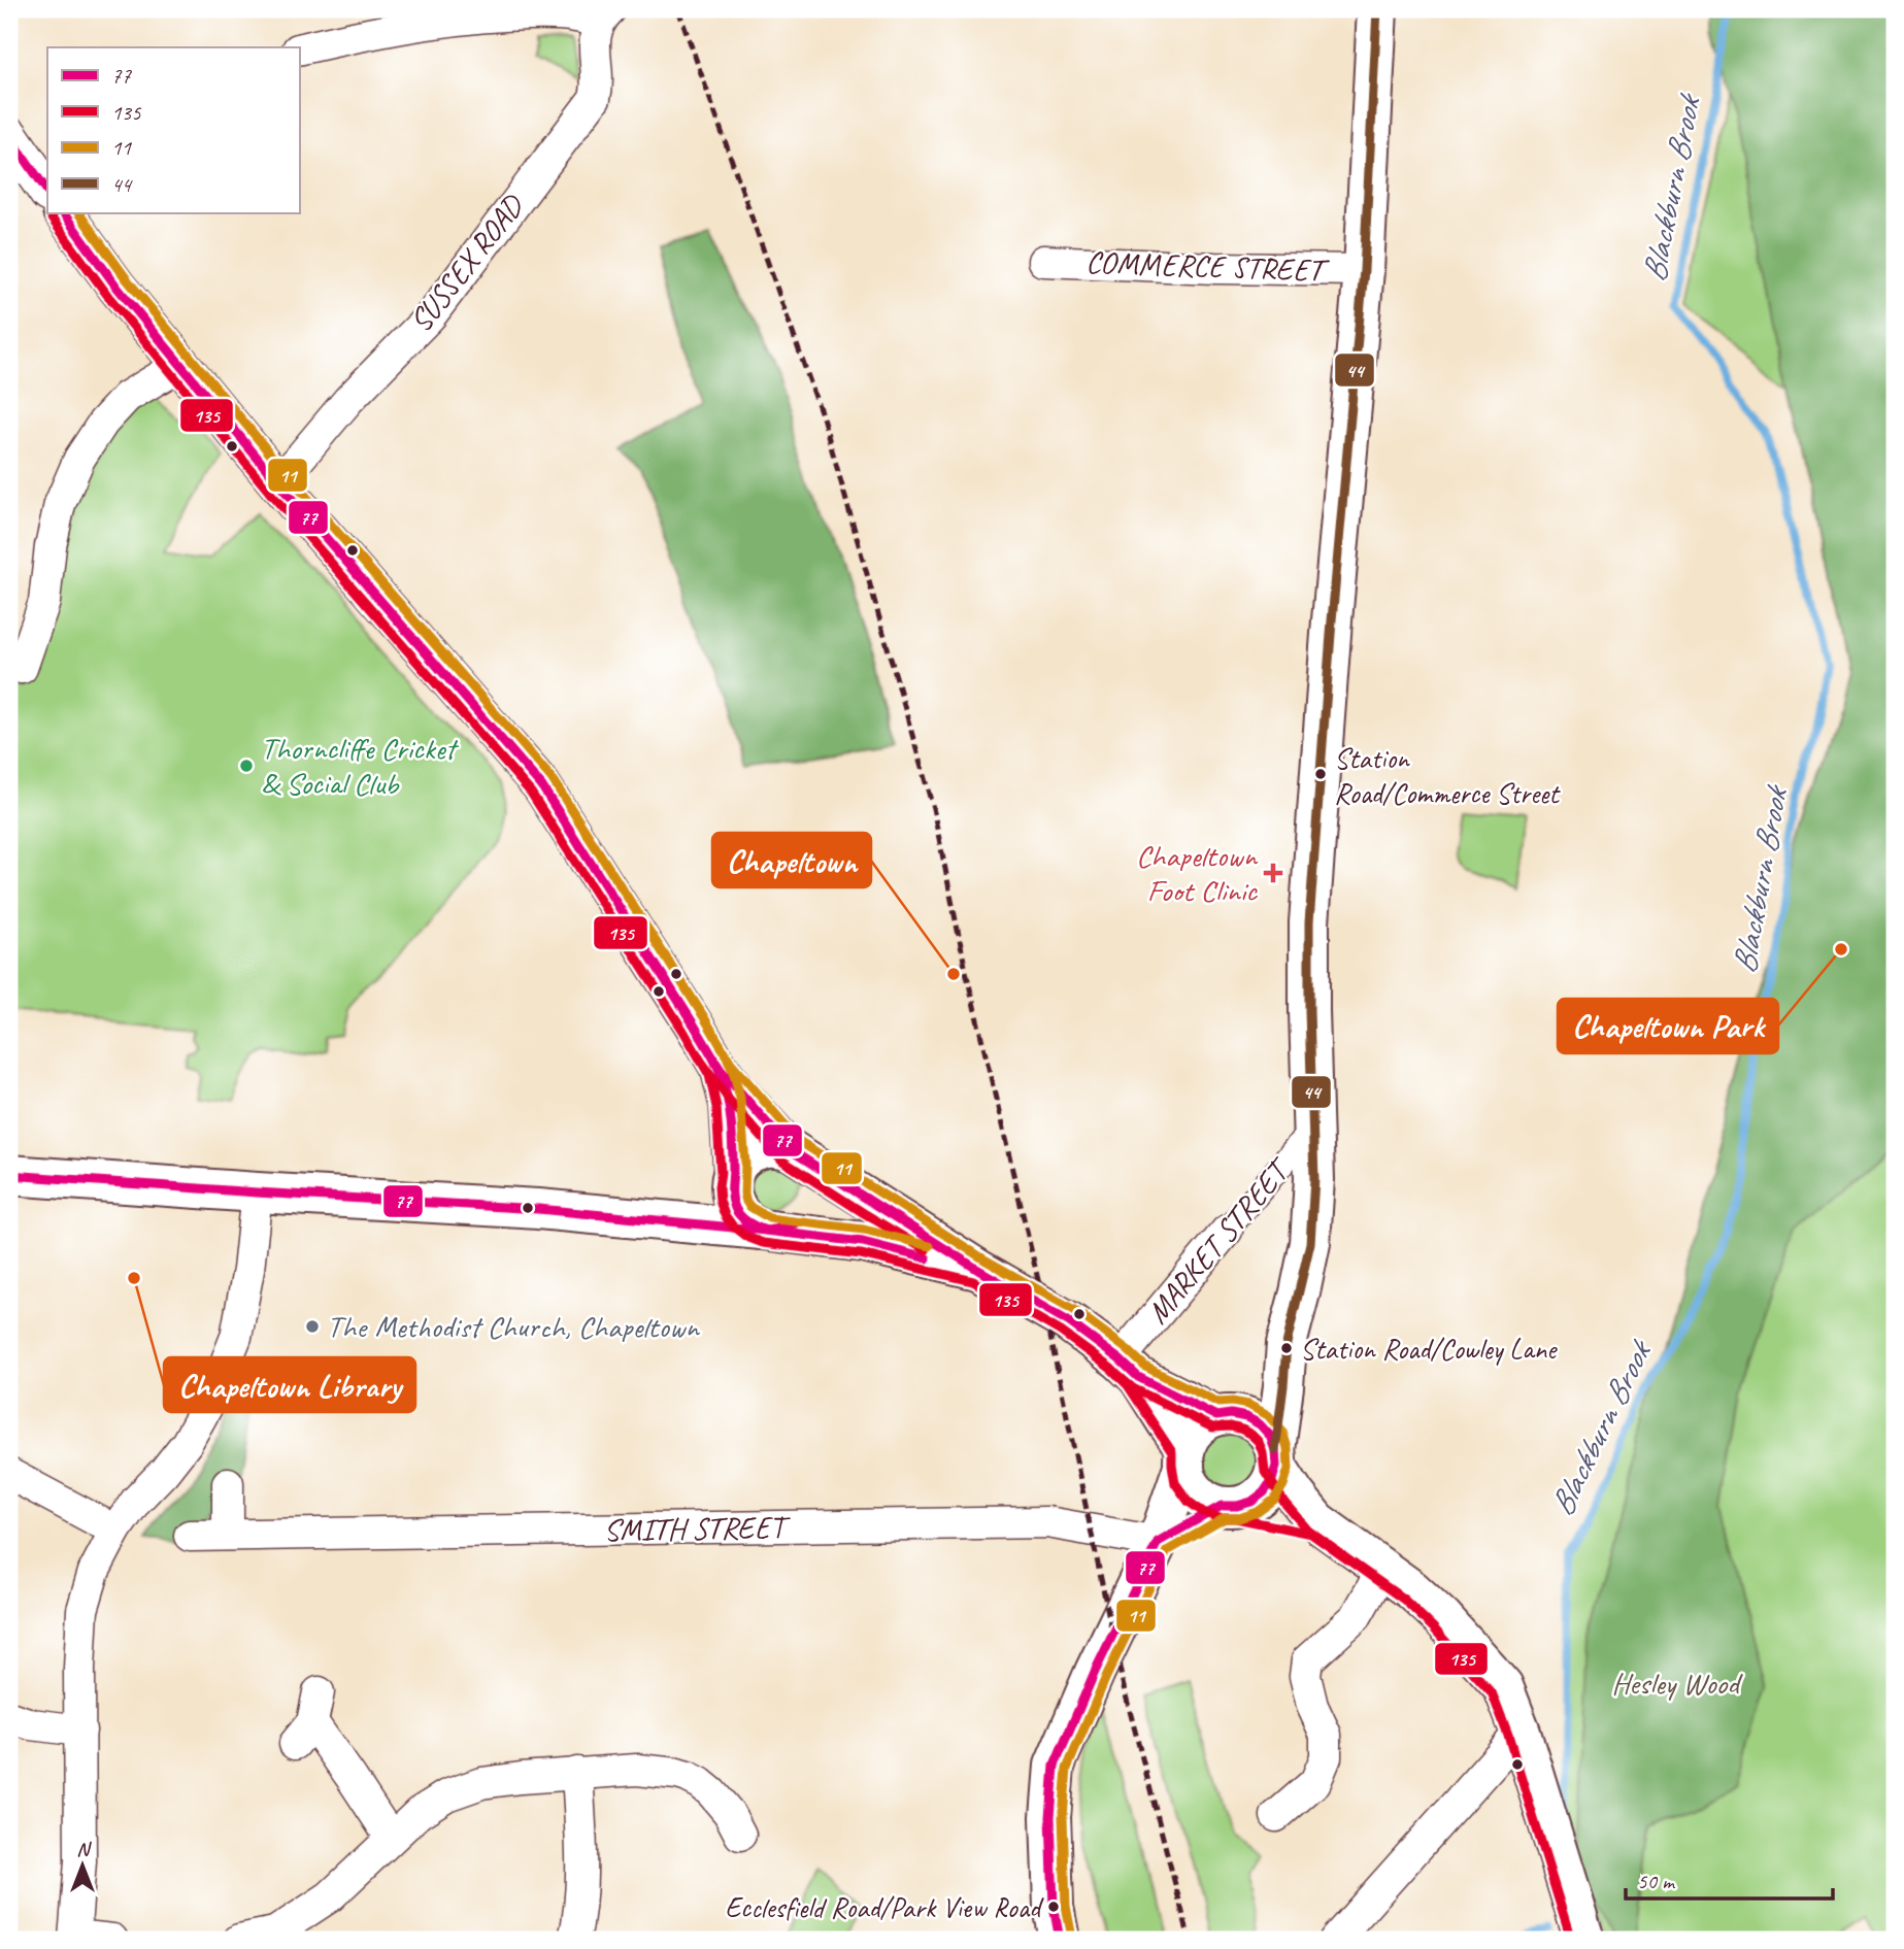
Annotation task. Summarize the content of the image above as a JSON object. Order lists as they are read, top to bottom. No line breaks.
{"streets":{"street":["SUSSEX ROAD","COMMERCE STREET","MARKET STREET","SMITH STREET"]},"water":["Blackburn Brook"],"parks":["Hesley Wood"],"places":{"other":["Thorncliffe Cricket & Social Club","Station Road/Commerce Street","Chapeltown Park","Chapeltown","Chapeltown Library","The Methodist Church, Chapeltown","Station Road/Cowley Lane","Ecclesfield Road/Park View Road"],"health":["Chapeltown Foot Clinic"]},"lines":["transit line 44","transit line 77","transit line 11","transit line 135"],"legend":["77","135","11","44"],"scale_bar":"50 m","north":"top"}
